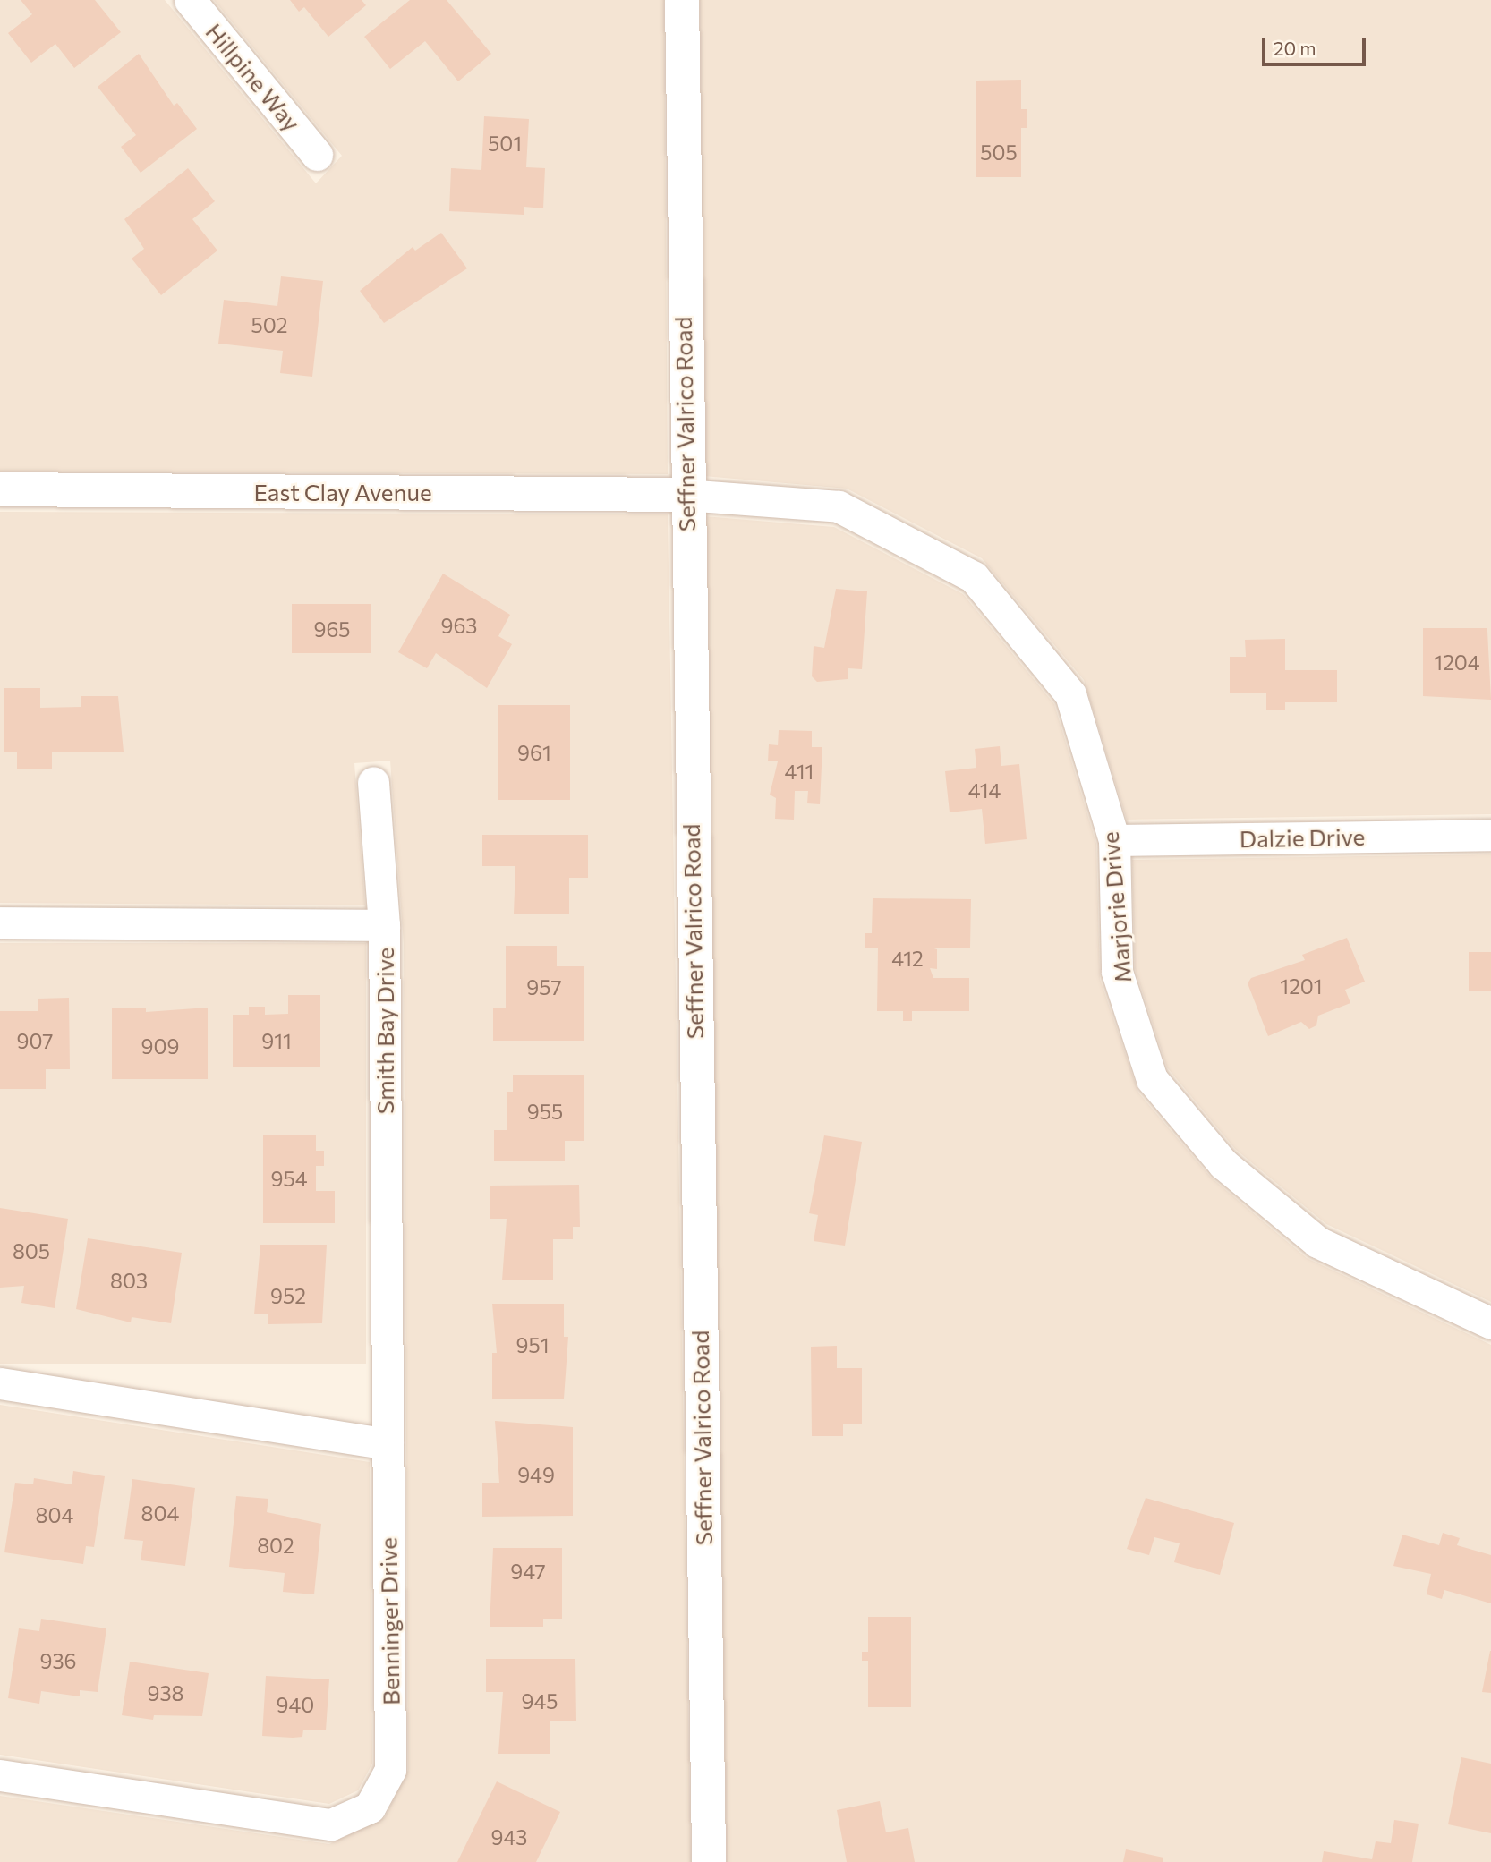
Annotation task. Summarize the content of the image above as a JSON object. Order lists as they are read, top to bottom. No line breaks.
{"streets":{"street":["Hillpine Way","Seffner Valrico Road","East Clay Avenue","Dalzie Drive","Marjorie Drive","Smith Bay Drive","Benninger Drive"]},"crossings":[["Seffner Valrico Road","East Clay Avenue"],["Seffner Valrico Road","Marjorie Drive"],["East Clay Avenue","Marjorie Drive"],["Dalzie Drive","Marjorie Drive"],["Smith Bay Drive","Benninger Drive"]],"house_numbers":["501","505","502","963","965","1204","961","411","414","412","1201","957","907","911","909","955","954","805","803","952","951","949","804","804","802","947","936","938","945","940","943"],"scale_bar":"20 m"}
